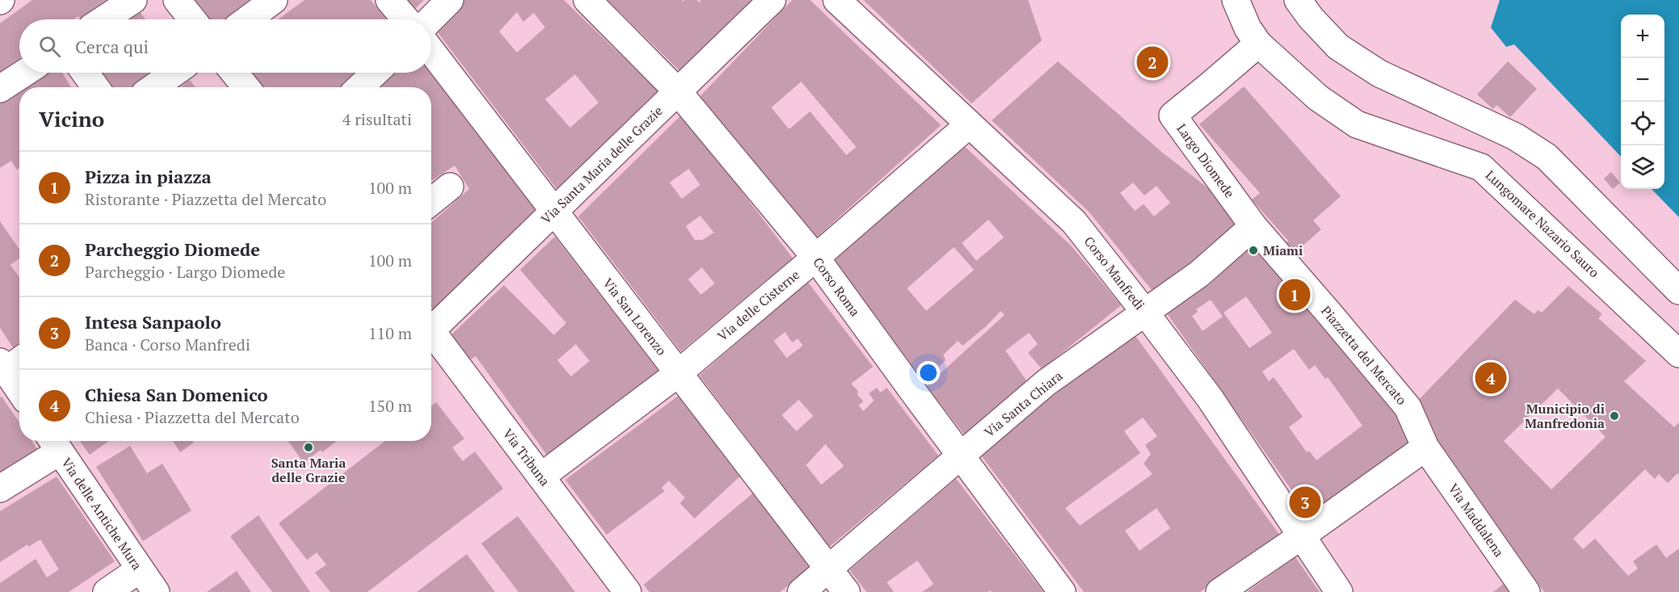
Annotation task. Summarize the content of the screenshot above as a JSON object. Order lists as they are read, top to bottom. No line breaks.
{"streets":{"street":["Largo Diomede","Via Santa Maria delle Grazie","Lungomare Nazario Sauro","Corso Manfredi","Corso Roma","Via delle Cisterne","Via San Lorenzo","Piazzetta del Mercato","Via Santa Chiara","Via Tribuna","Via delle Antiche Mura","Via Maddalena"]},"crossings":[["Largo Diomede","Lungomare Nazario Sauro"],["Largo Diomede","Piazzetta del Mercato"],["Largo Diomede","Via Santa Chiara"],["Via Santa Maria delle Grazie","Corso Roma"],["Via Santa Maria delle Grazie","Via San Lorenzo"],["Corso Manfredi","Via delle Cisterne"],["Corso Manfredi","Via Santa Chiara"],["Corso Roma","Via delle Cisterne"],["Corso Roma","Via Santa Chiara"],["Via delle Cisterne","Via San Lorenzo"],["Via delle Cisterne","Via Tribuna"],["Via San Lorenzo","Via Santa Chiara"],["Piazzetta del Mercato","Via Santa Chiara"],["Piazzetta del Mercato","Via Maddalena"]],"places":["Miami","Municipio di Manfredonia","Santa Maria delle Grazie"],"page":{"map_buttons":["+","−"],"search":"Cerca qui","pins":["2","1","4","3"],"heading":["Vicino","4 risultati"],"list":[{"mark":"1","name":"Pizza in piazza","note":"Ristorante · Piazzetta del Mercato","value":"100 m"},{"mark":"2","name":"Parcheggio Diomede","note":"Parcheggio · Largo Diomede","value":"100 m"},{"mark":"3","name":"Intesa Sanpaolo","note":"Banca · Corso Manfredi","value":"110 m"},{"mark":"4","name":"Chiesa San Domenico","note":"Chiesa · Piazzetta del Mercato","value":"150 m"}]}}
